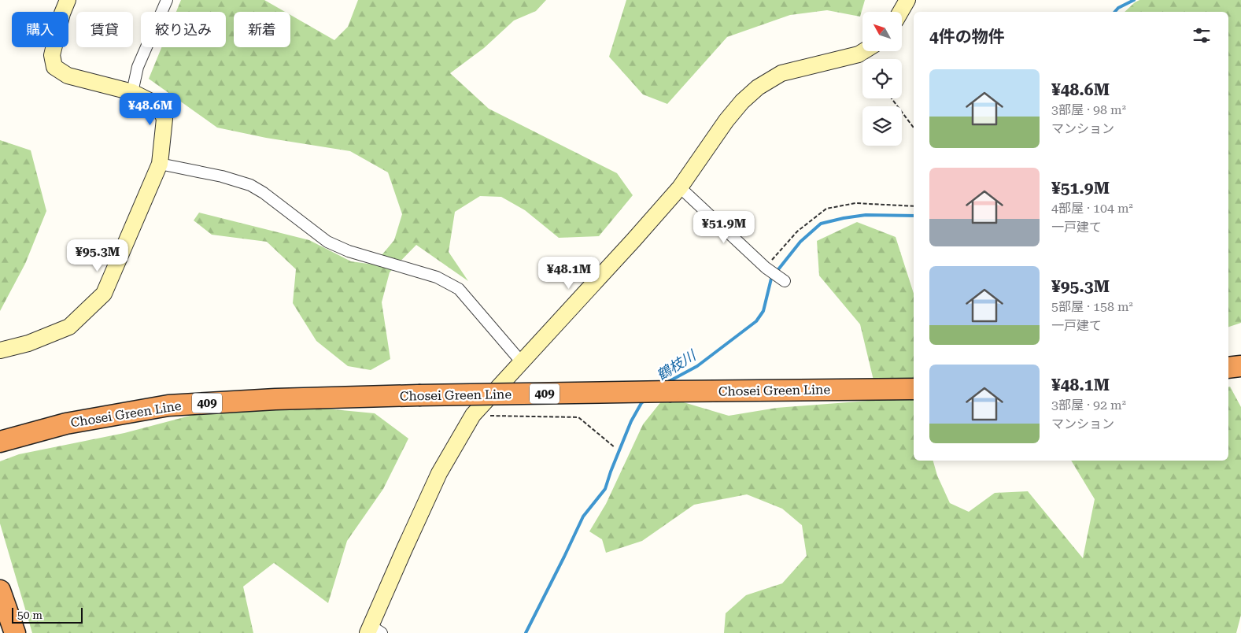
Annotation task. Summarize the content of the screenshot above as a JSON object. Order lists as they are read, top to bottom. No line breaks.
{"streets":{"highway":["Chosei Green Line","409"]},"water":["鶴枝川"],"scale_bar":"50 m","north":"top left","page":{"chip":["購入","賃貸","絞り込み","新着"],"heading":"4件の物件","list":[{"name":"¥48.6M","note":"3部屋 · 98 m² · マンション"},{"name":"¥51.9M","note":"4部屋 · 104 m² · 一戸建て"},{"name":"¥95.3M","note":"5部屋 · 158 m² · 一戸建て"},{"name":"¥48.1M","note":"3部屋 · 92 m² · マンション"}],"price":["¥48.6M","¥51.9M","¥95.3M","¥48.1M"],"scale":"50 m"}}
